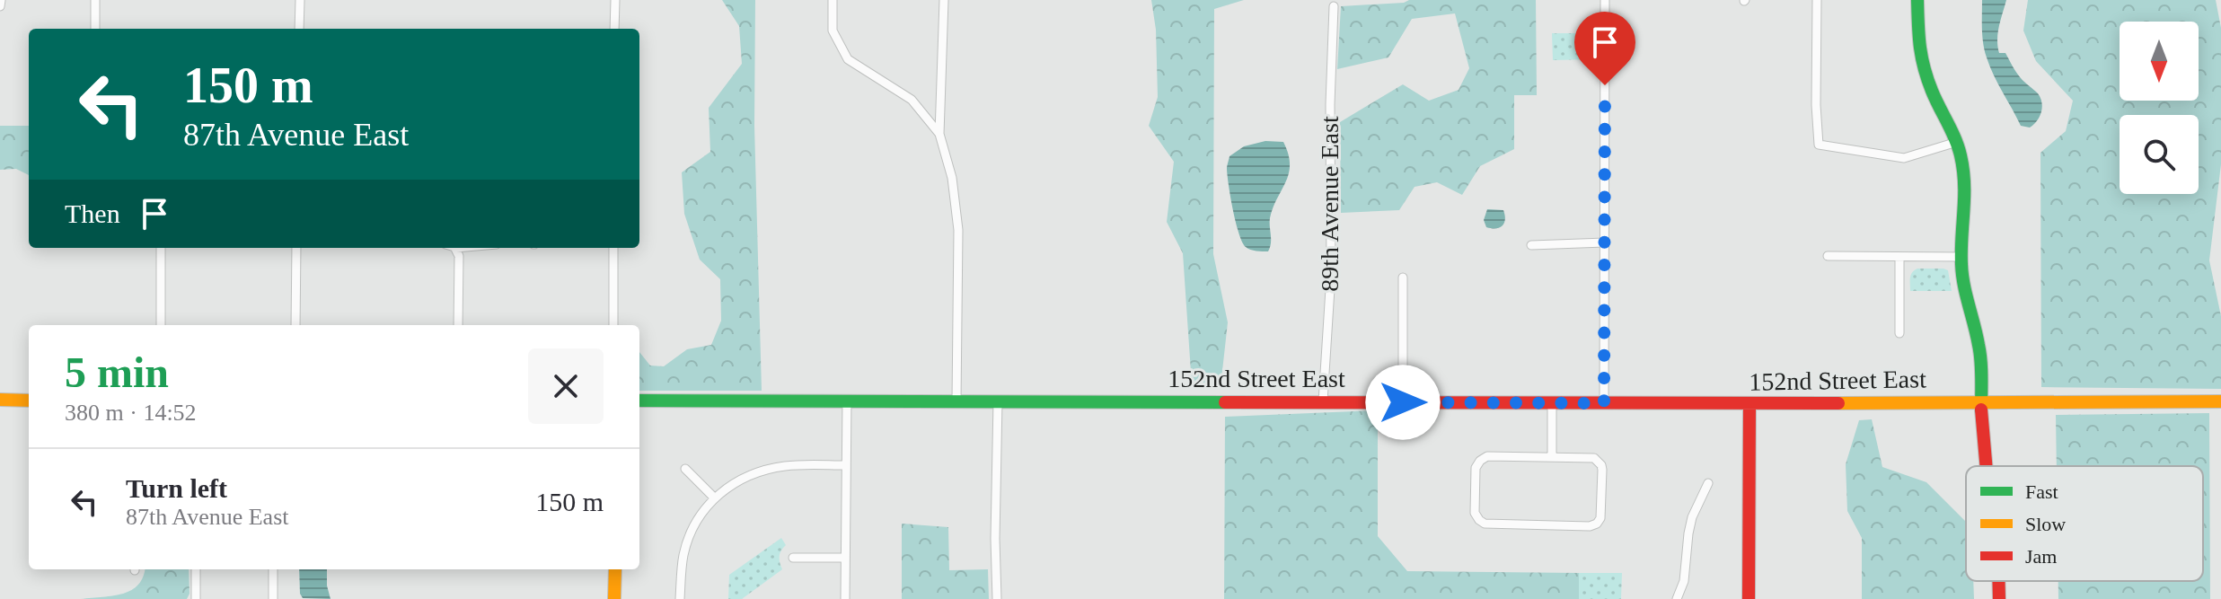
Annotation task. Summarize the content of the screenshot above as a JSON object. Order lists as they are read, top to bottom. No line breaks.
{"streets":{"street":["89th Avenue East","152nd Street East"]},"crossings":[["89th Avenue East","152nd Street East"]],"legend":["Fast","Slow","Jam"],"north":"bottom","page":{"turn":["150 m","87th Avenue East"],"then":"Then","heading":["5 min","380 m · 14:52"],"list":[{"name":"Turn left","note":"87th Avenue East","value":"150 m"}]}}
